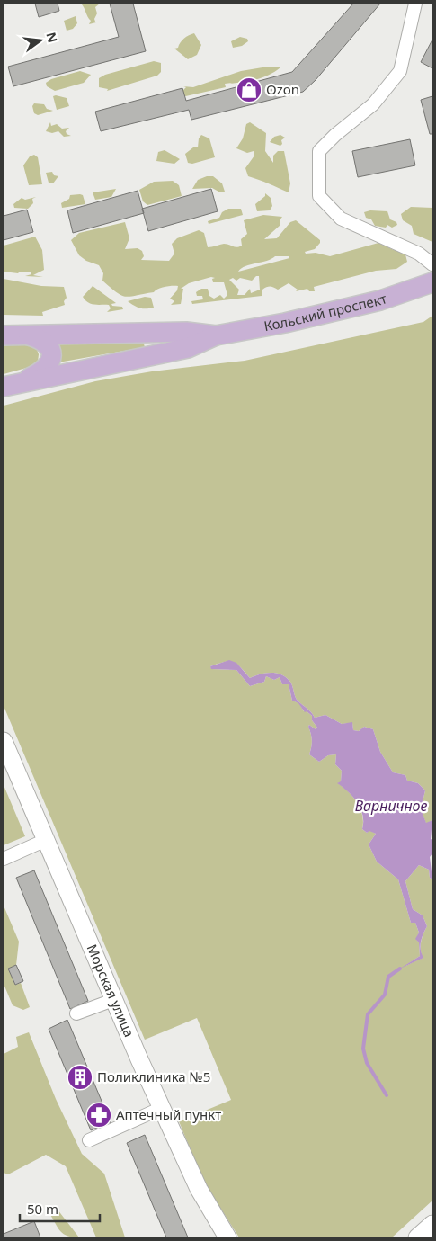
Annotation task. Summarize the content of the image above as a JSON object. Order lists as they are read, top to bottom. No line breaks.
{"streets":{"main road":["Кольский проспект"],"street":["Морская улица"]},"water":["Варничное"],"places":{"shop":["Ozon"],"building":["Поликлиника №5"],"pharmacy":["Аптечный пункт"]},"scale_bar":"50 m","north":"right"}
